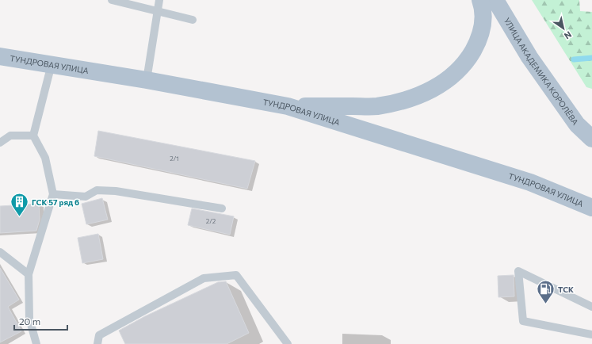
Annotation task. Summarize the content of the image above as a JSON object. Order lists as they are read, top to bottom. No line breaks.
{"streets":{"main road":["ТУНДРОВАЯ УЛИЦА","УЛИЦА АКАДЕМИКА КОРОЛЁВА"]},"places":{"building":["ГСК 57 ряд 6"],"fuel station":["ТСК"]},"house_numbers":["2/1","2/2"],"scale_bar":"20 m","north":"bottom right"}
